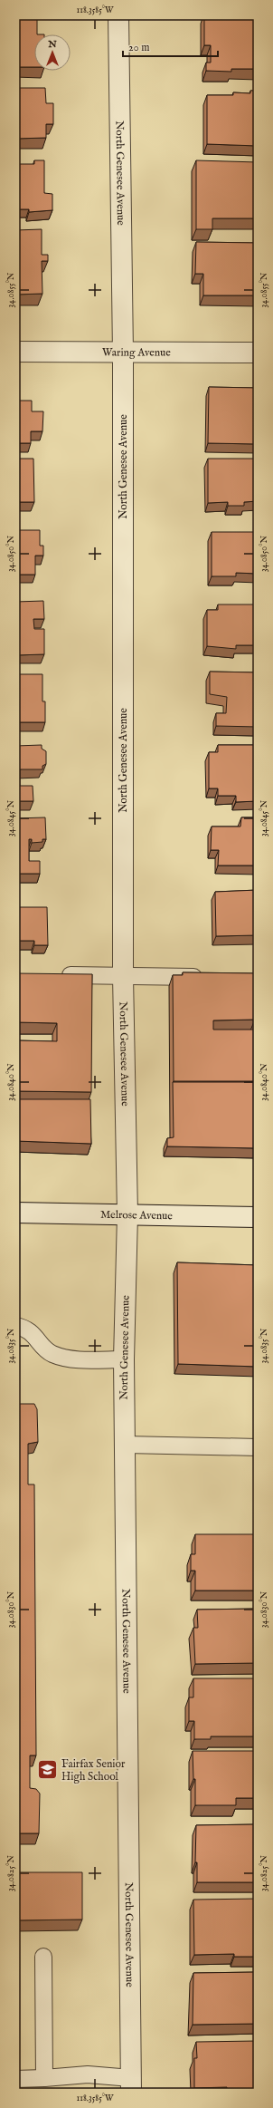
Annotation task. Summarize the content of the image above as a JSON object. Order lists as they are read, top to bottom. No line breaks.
{"streets":{"street":["North Genesee Avenue","Waring Avenue","Melrose Avenue"]},"crossings":[["North Genesee Avenue","Waring Avenue"],["North Genesee Avenue","Melrose Avenue"]],"places":{"school or university":["Fairfax Senior High School"]},"scale_bar":"20 m","north":"top","coordinates":["118.3585°W","34.0855°N","34.0850°N","34.0845°N","34.0840°N","34.0835°N","34.0830°N","34.0825°N"]}
